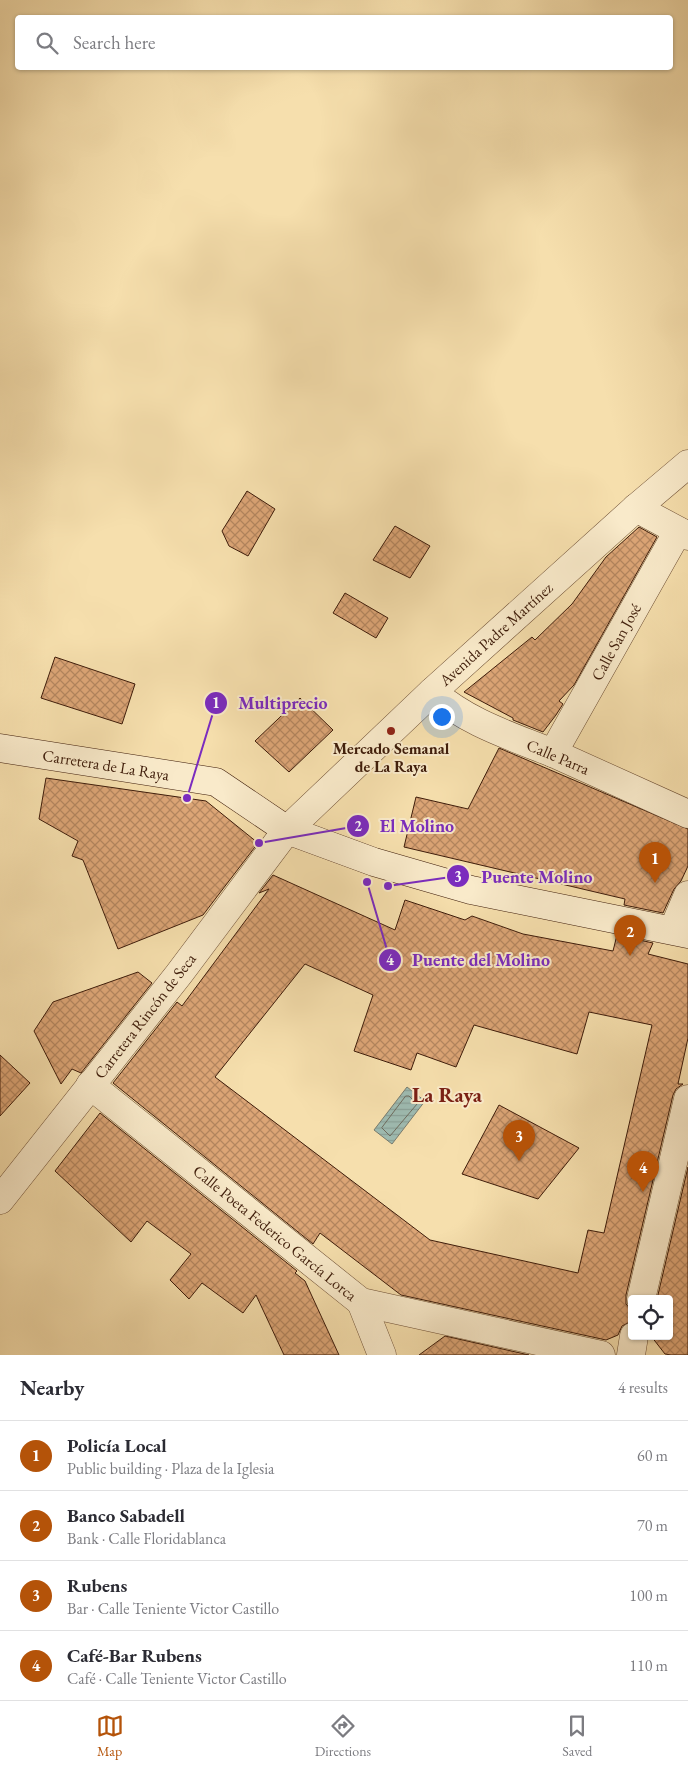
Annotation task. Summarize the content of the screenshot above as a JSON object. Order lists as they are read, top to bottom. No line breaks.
{"streets":{"street":["Avenida Padre Martínez","Calle San José","Calle Parra","Carretera de La Raya","Carretera Rincón de Seca","Calle Poeta Federico García Lorca"]},"crossings":[["Avenida Padre Martínez","Calle Parra"],["Avenida Padre Martínez","Carretera de La Raya"],["Avenida Padre Martínez","Carretera Rincón de Seca"],["Calle San José","Calle Parra"],["Carretera de La Raya","Carretera Rincón de Seca"],["Carretera Rincón de Seca","Calle Poeta Federico García Lorca"]],"districts":["La Raya"],"places":["Mercado Semanal de La Raya","Multiprecio","El Molino","Puente del Molino","Puente Molino"],"page":{"search":"Search here","pins":["1","2","3","4"],"heading":["Nearby","4 results"],"list":[{"mark":"1","name":"Policía Local","note":"Public building · Plaza de la Iglesia","value":"60 m"},{"mark":"2","name":"Banco Sabadell","note":"Bank · Calle Floridablanca","value":"70 m"},{"mark":"3","name":"Rubens","note":"Bar · Calle Teniente Victor Castillo","value":"100 m"},{"mark":"4","name":"Café-Bar Rubens","note":"Café · Calle Teniente Victor Castillo","value":"110 m"}],"nav":["Map","Directions","Saved"]}}
